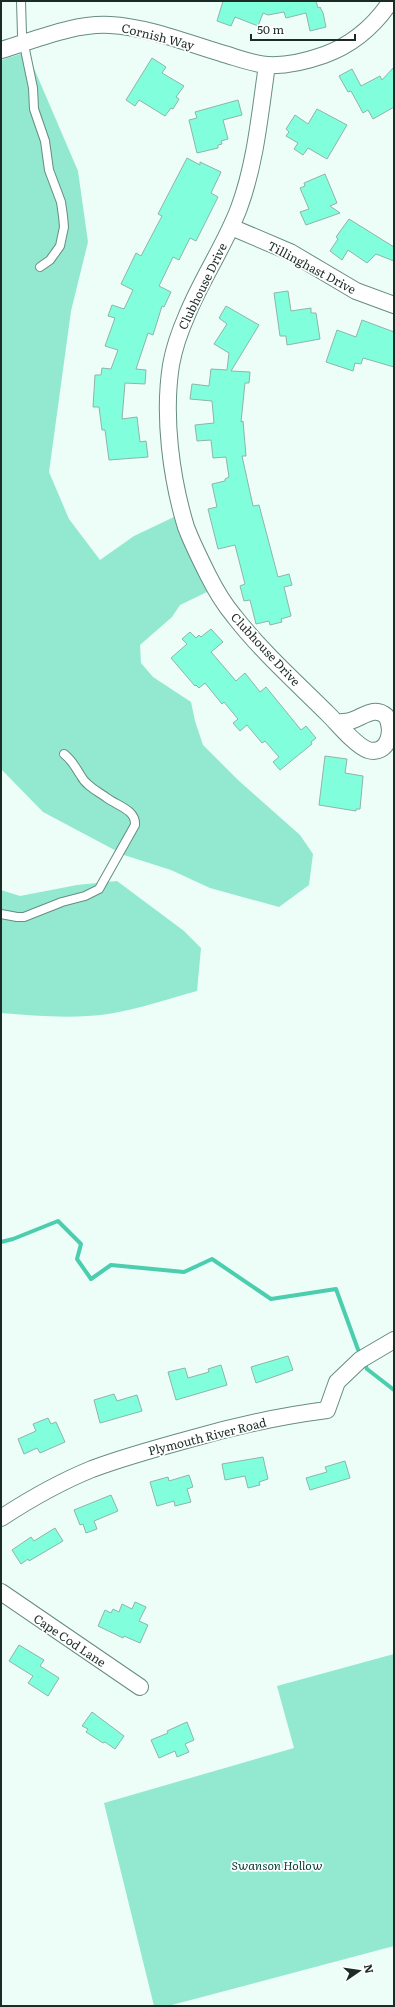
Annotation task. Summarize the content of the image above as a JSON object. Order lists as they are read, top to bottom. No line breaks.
{"streets":{"street":["Cornish Way","Tillinghast Drive","Clubhouse Drive","Plymouth River Road","Cape Cod Lane"]},"crossings":[["Cornish Way","Clubhouse Drive"],["Tillinghast Drive","Clubhouse Drive"]],"parks":["Swanson Hollow"],"scale_bar":"50 m","north":"right"}
